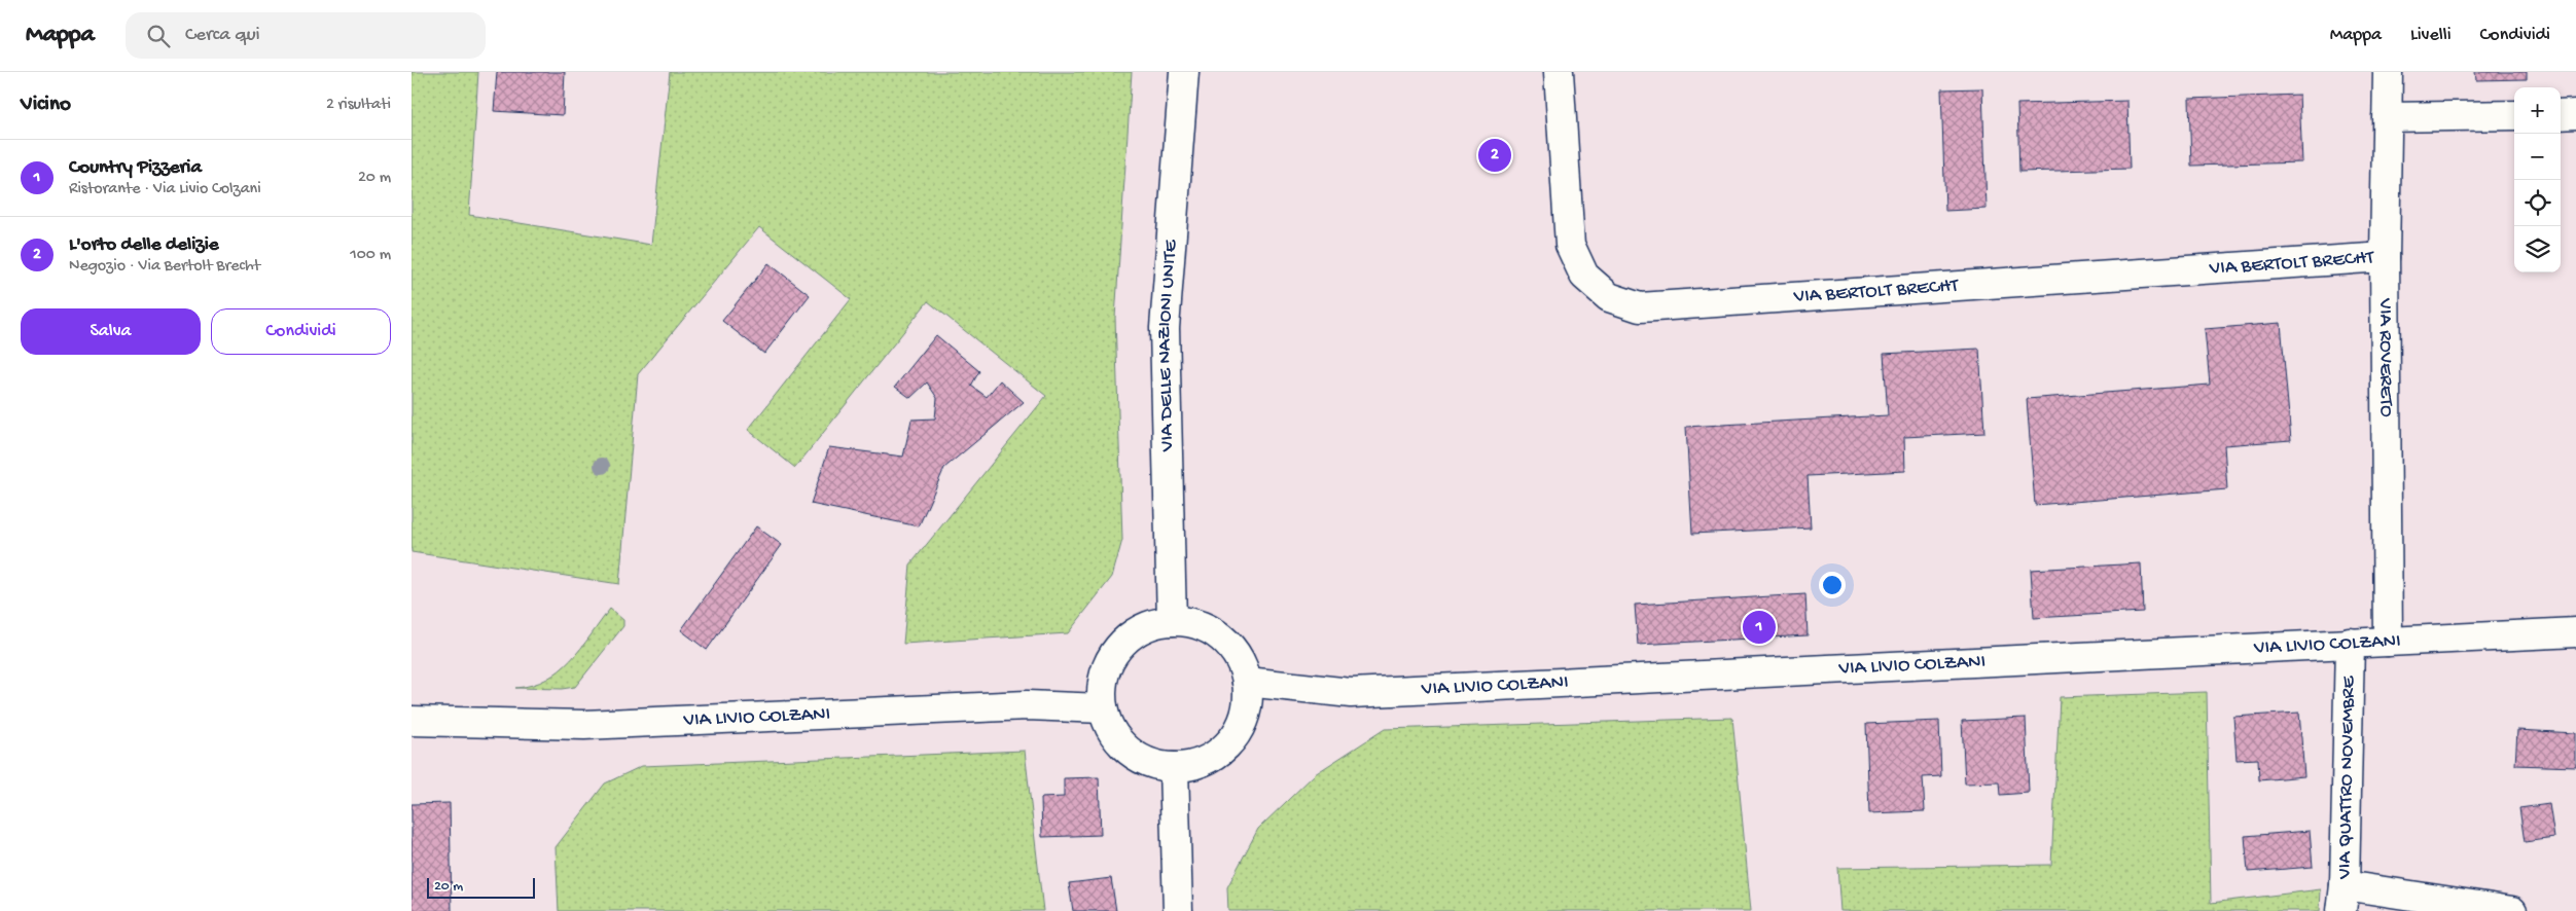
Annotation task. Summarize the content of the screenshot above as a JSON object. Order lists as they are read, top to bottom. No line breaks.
{"streets":{"street":["VIA BERTOLT BRECHT","VIA DELLE NAZIONI UNITE","VIA ROVERETO","VIA LIVIO COLZANI","VIA QUATTRO NOVEMBRE"]},"crossings":[["VIA BERTOLT BRECHT","VIA ROVERETO"],["VIA DELLE NAZIONI UNITE","VIA LIVIO COLZANI"],["VIA ROVERETO","VIA LIVIO COLZANI"],["VIA LIVIO COLZANI","VIA QUATTRO NOVEMBRE"]],"scale_bar":"20 m","page":{"header":"Mappa","search":"Cerca qui","nav":["Mappa","Livelli","Condividi"],"heading":["Vicino","2 risultati"],"map_buttons":["+","−"],"pins":["2","1"],"list":[{"mark":"1","name":"Country Pizzeria","note":"Ristorante · Via Livio Colzani","value":"20 m"},{"mark":"2","name":"L'orto delle delizie","note":"Negozio · Via Bertolt Brecht","value":"100 m"}],"buttons":["Salva","Condividi"],"scale":"20 m"}}
